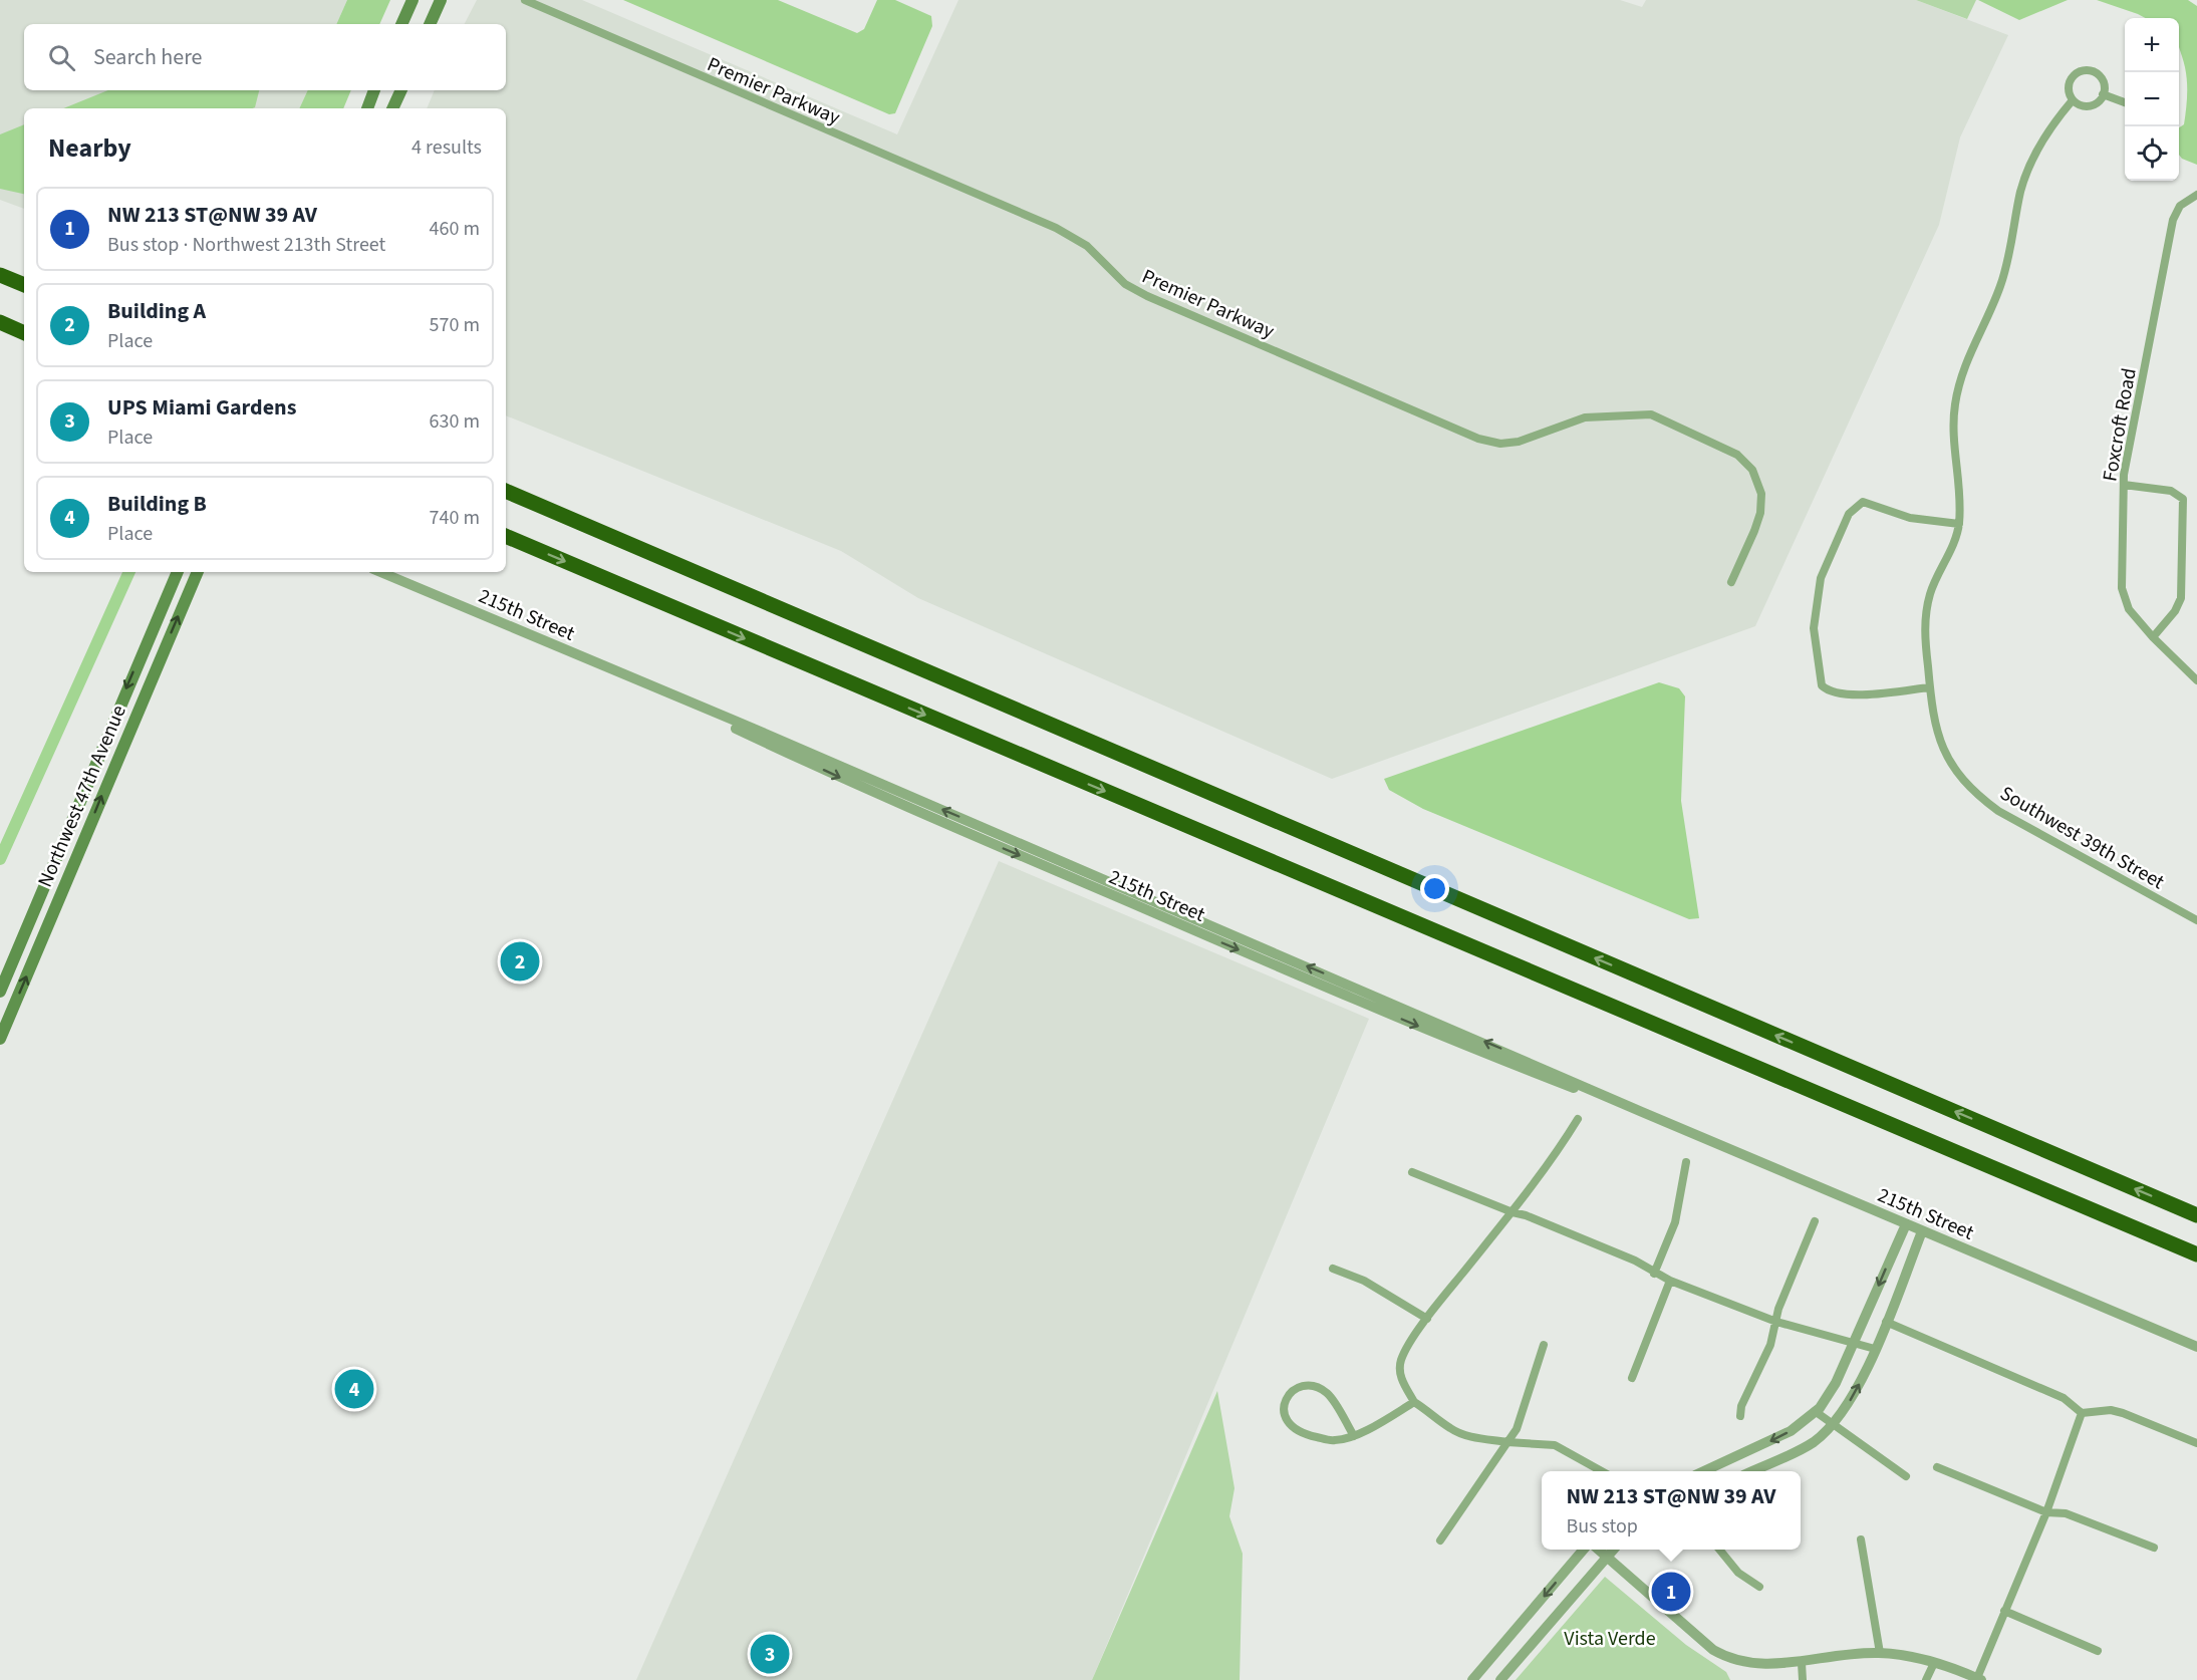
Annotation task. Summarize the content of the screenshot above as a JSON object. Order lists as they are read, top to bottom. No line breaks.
{"streets":{"main road":["Northwest 47th Avenue"],"street":["Premier Parkway","Foxcroft Road","215th Street","Southwest 39th Street"]},"parks":["Vista Verde"],"page":{"map_buttons":["+","−"],"search":"Search here","heading":["Nearby","4 results"],"list":[{"mark":"1","name":"NW 213 ST@NW 39 AV","note":"Bus stop · Northwest 213th Street","value":"460 m"},{"mark":"2","name":"Building A","note":"Place","value":"570 m"},{"mark":"3","name":"UPS Miami Gardens","note":"Place","value":"630 m"},{"mark":"4","name":"Building B","note":"Place","value":"740 m"}],"pins":["2","4","1","3"],"popup":["NW 213 ST@NW 39 AV","Bus stop"]}}
